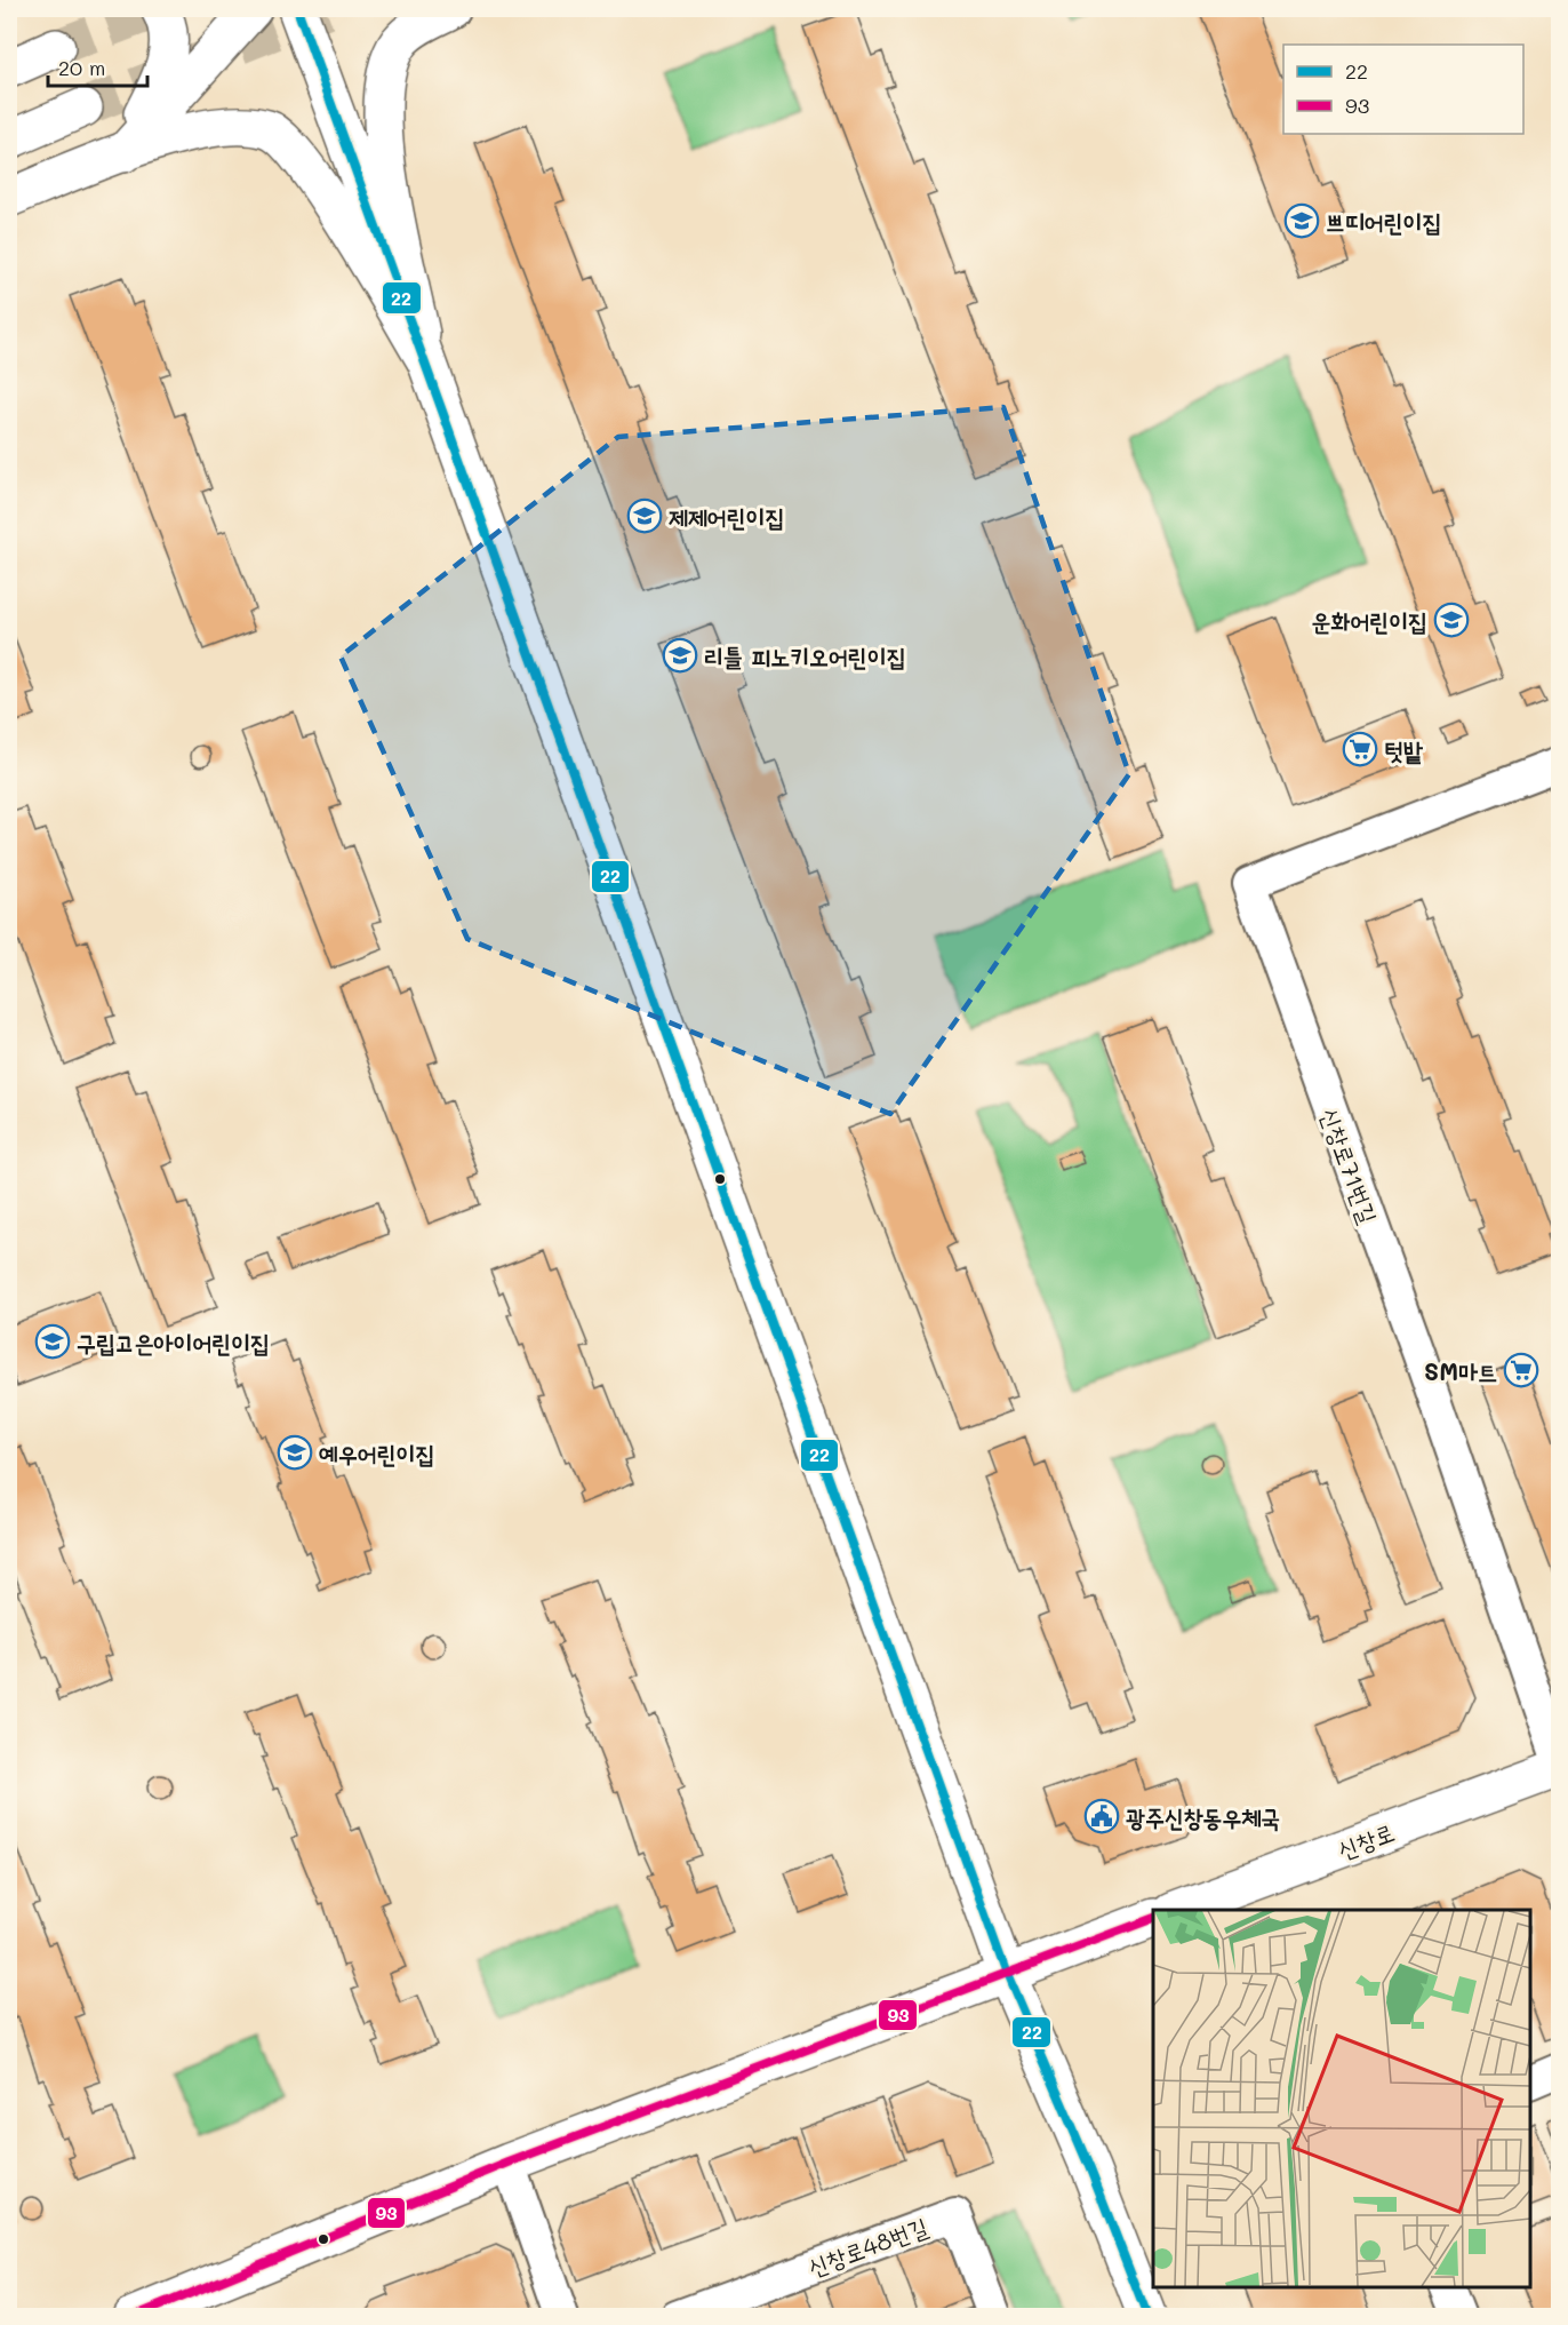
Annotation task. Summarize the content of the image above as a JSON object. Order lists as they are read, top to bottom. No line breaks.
{"streets":{"main road":["신창로"],"street":["신창로71번길","신창로48번길"]},"places":{"school or university":["쁘띠어린이집","제제어린이집","운화어린이집","리틀 피노키오어린이집","구립고은아이어린이집","예우어린이집"],"supermarket":["텃밭","SM마트"],"public building":["광주신창동우체국"]},"lines":["transit line 22","transit line 93"],"legend":["22","93"],"scale_bar":"20 m"}
